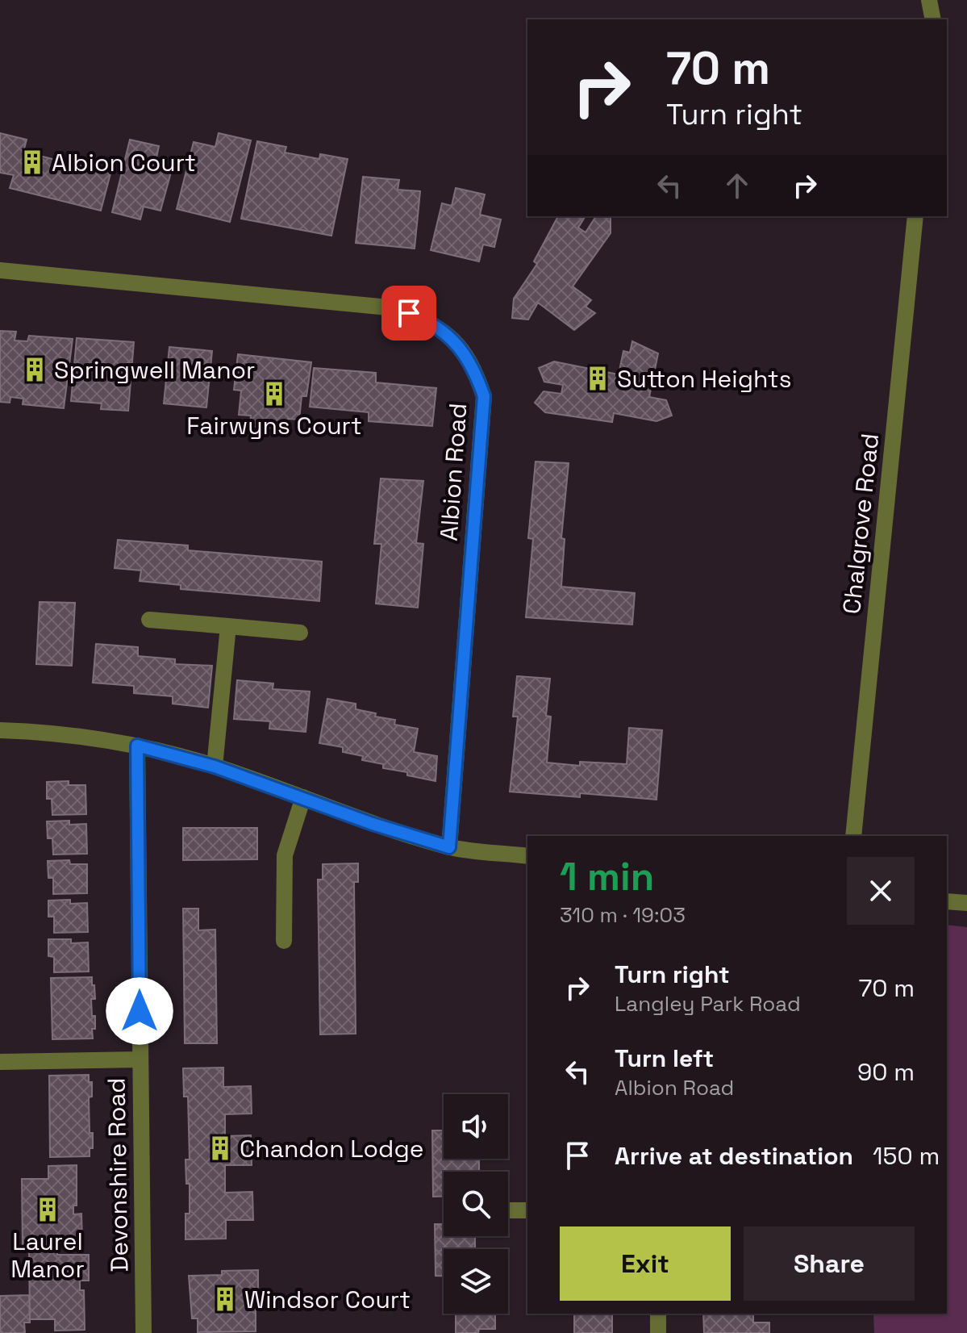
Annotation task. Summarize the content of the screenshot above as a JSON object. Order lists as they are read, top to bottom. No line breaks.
{"streets":{"street":["Albion Road","Chalgrove Road","Devonshire Road"]},"places":{"building":["Albion Court","Springwell Manor","Sutton Heights","Fairwyns Court","Chandon Lodge","Laurel Manor","Windsor Court"]},"page":{"turn":["70 m","Turn right"],"heading":["1 min","310 m · 19:03"],"list":[{"name":"Turn right","note":"Langley Park Road","value":"70 m"},{"name":"Turn left","note":"Albion Road","value":"90 m"},{"name":"Arrive at destination","value":"150 m"}],"buttons":["Exit","Share"]}}
